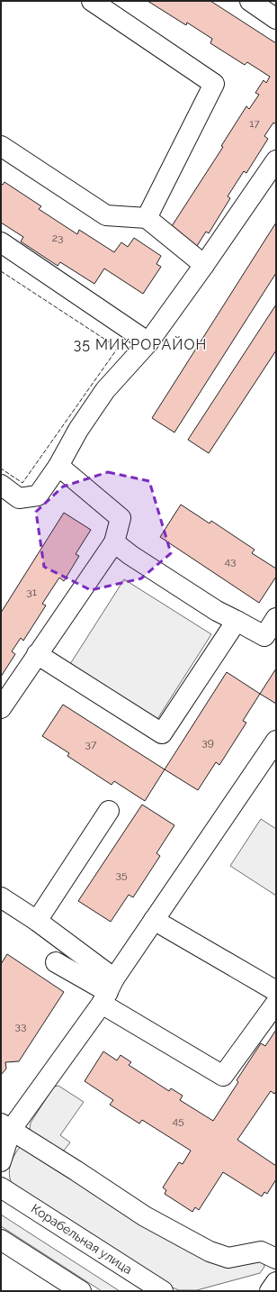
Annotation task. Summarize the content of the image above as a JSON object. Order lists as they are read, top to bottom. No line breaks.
{"streets":{"main road":["Корабельная улица"]},"districts":["35 МИКРОРАЙОН"],"house_numbers":["17","23","43","31","39","37","35","33","45"]}
